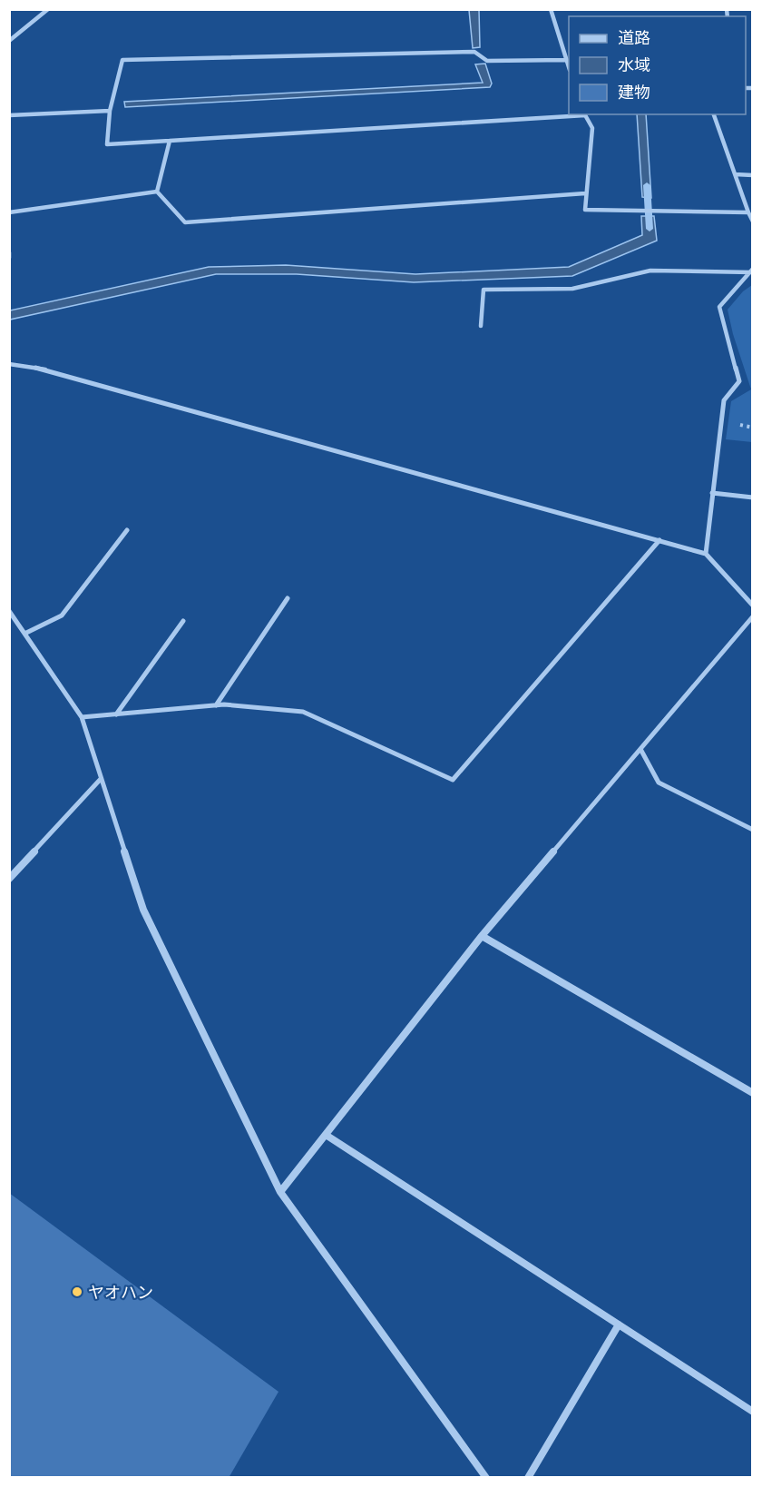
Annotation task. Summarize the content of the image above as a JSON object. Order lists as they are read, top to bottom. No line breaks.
{"places":["ヤオハン"],"legend":["道路","水域","建物"]}
